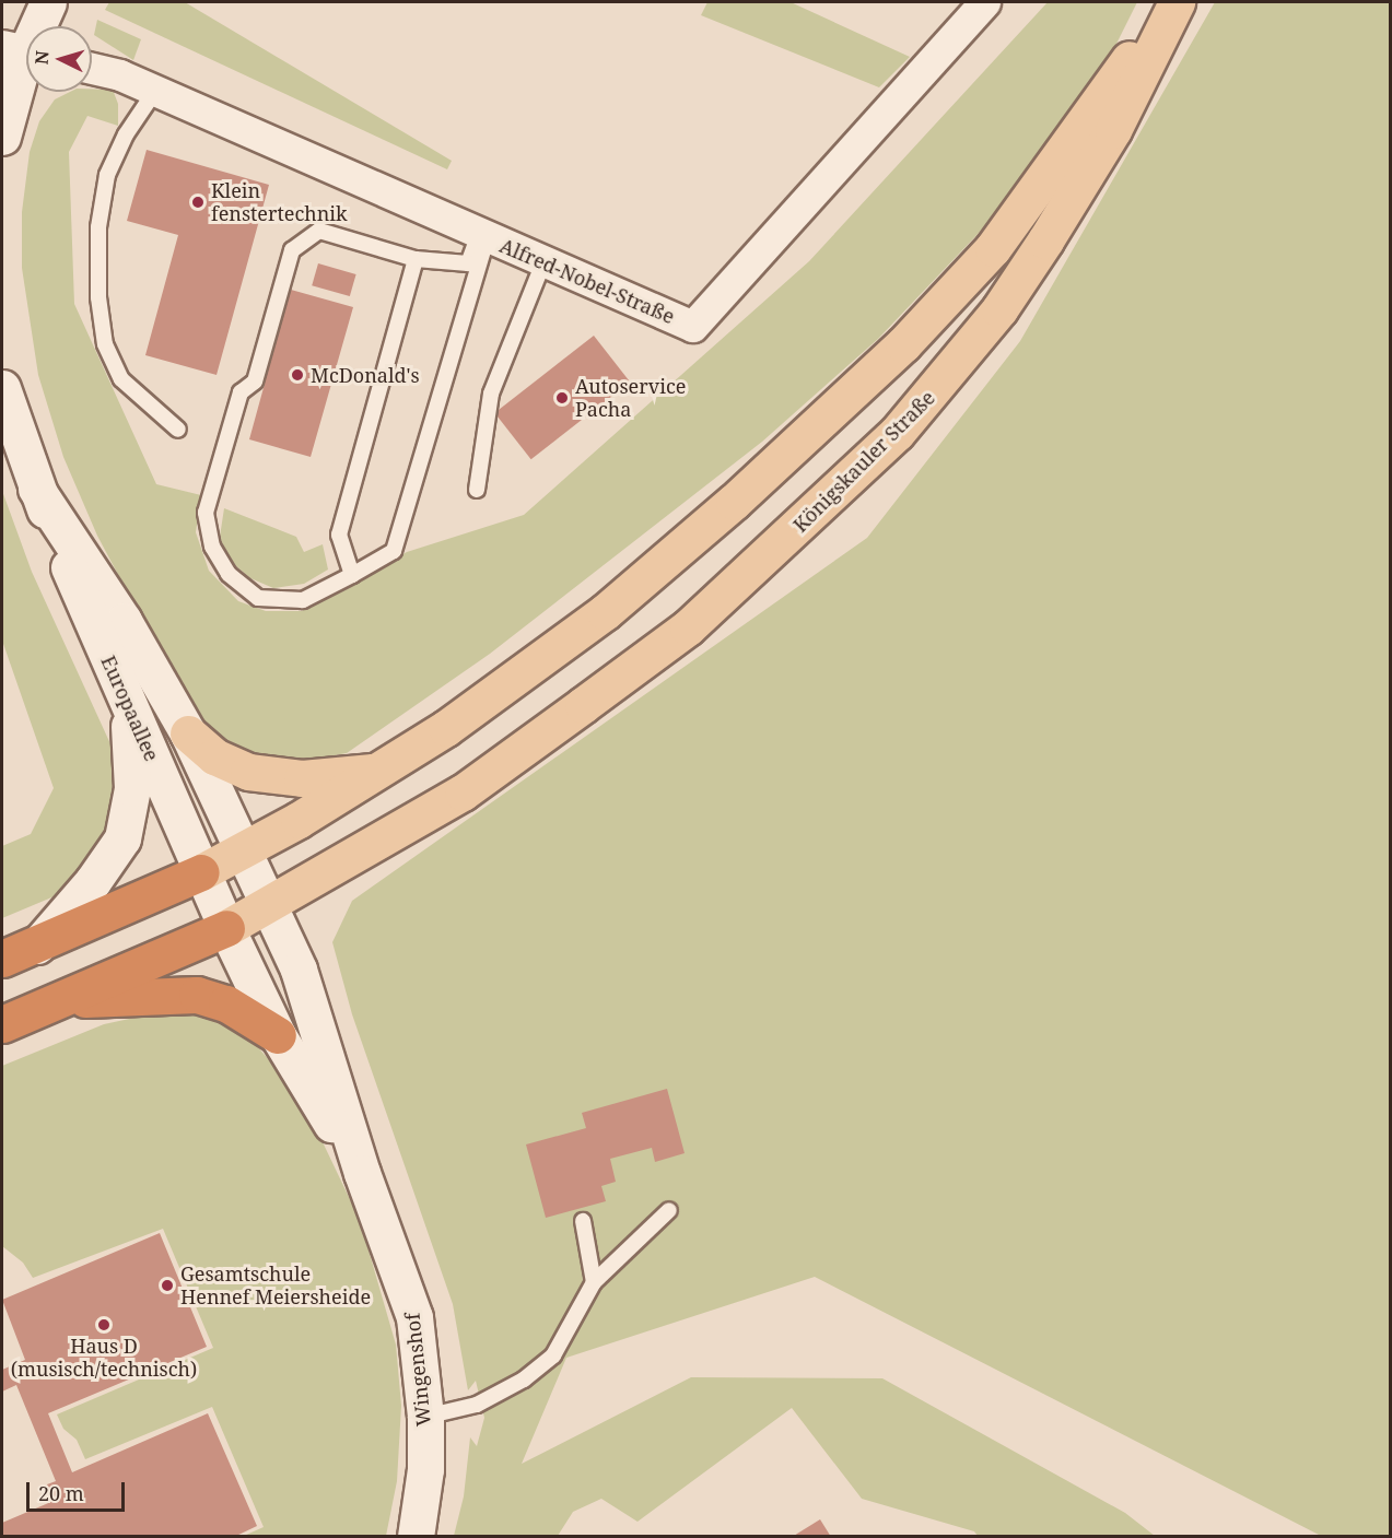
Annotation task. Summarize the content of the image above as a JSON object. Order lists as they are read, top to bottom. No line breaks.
{"streets":{"main road":["Königskauler Straße","Europaallee","Wingenshof"],"street":["Alfred-Nobel-Straße"]},"crossings":[["Königskauler Straße","Europaallee"],["Königskauler Straße","Wingenshof"],["Europaallee","Wingenshof"]],"places":["Klein fenstertechnik","McDonald's","Autoservice Pacha","Gesamtschule Hennef Meiersheide","Haus D (musisch/technisch)"],"scale_bar":"20 m","north":"left"}
